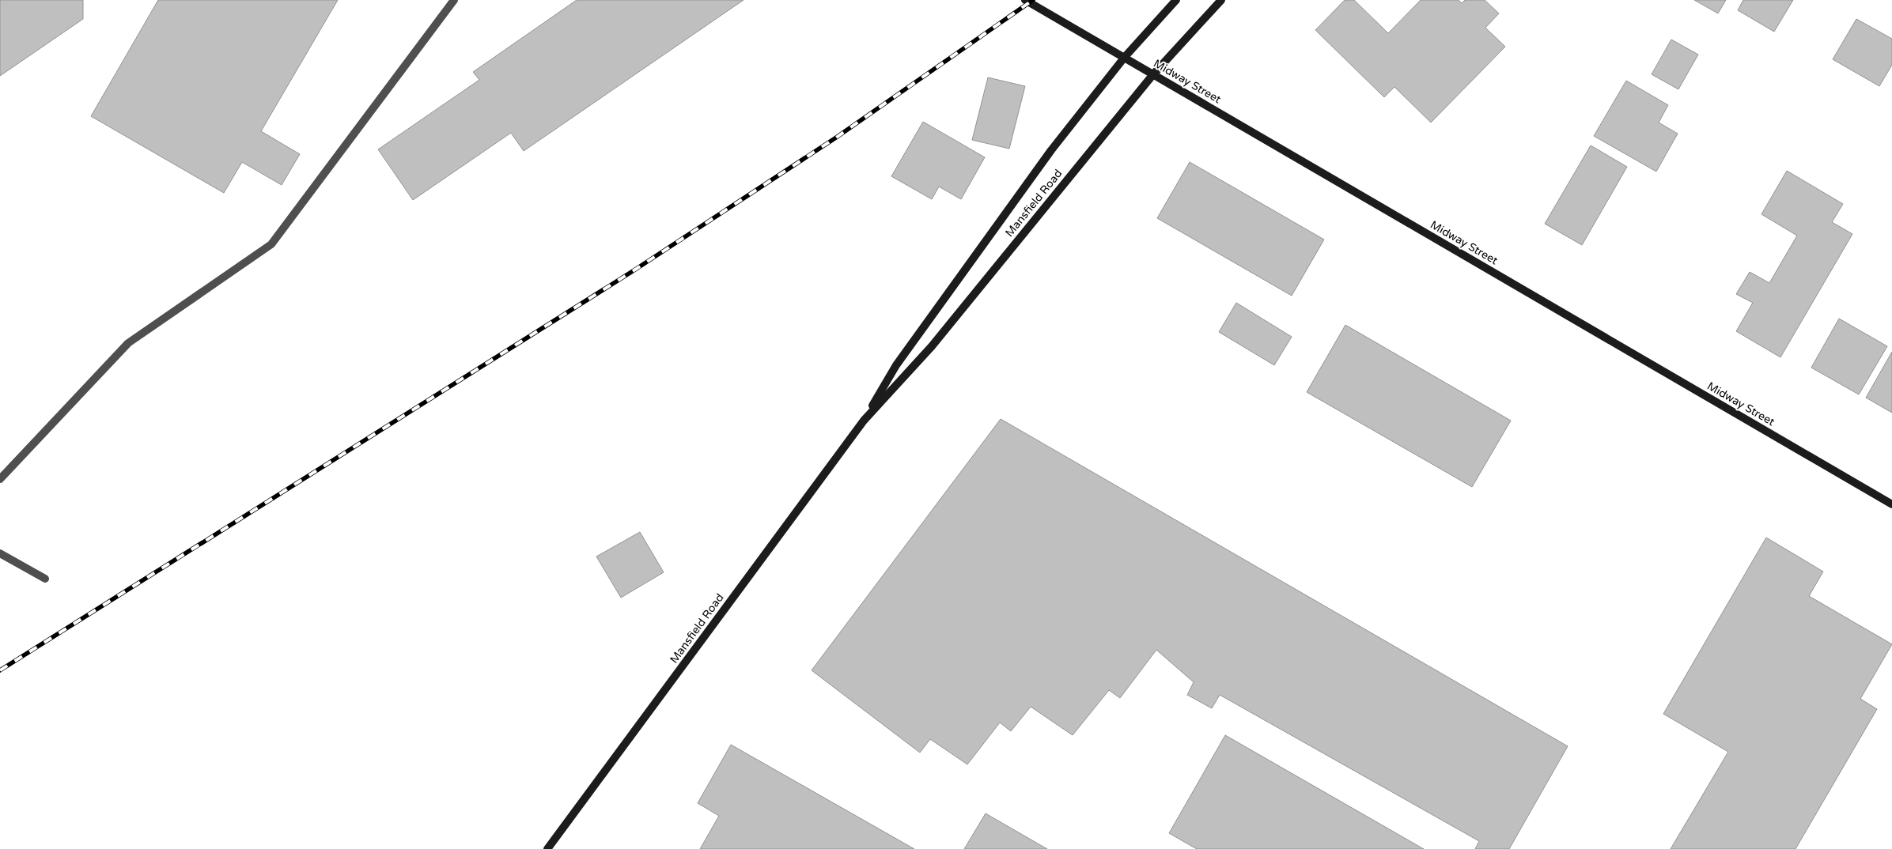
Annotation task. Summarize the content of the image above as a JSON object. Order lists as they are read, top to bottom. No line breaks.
{"streets":{"main road":["Midway Street","Mansfield Road"]},"crossings":[["Midway Street","Mansfield Road"]]}
